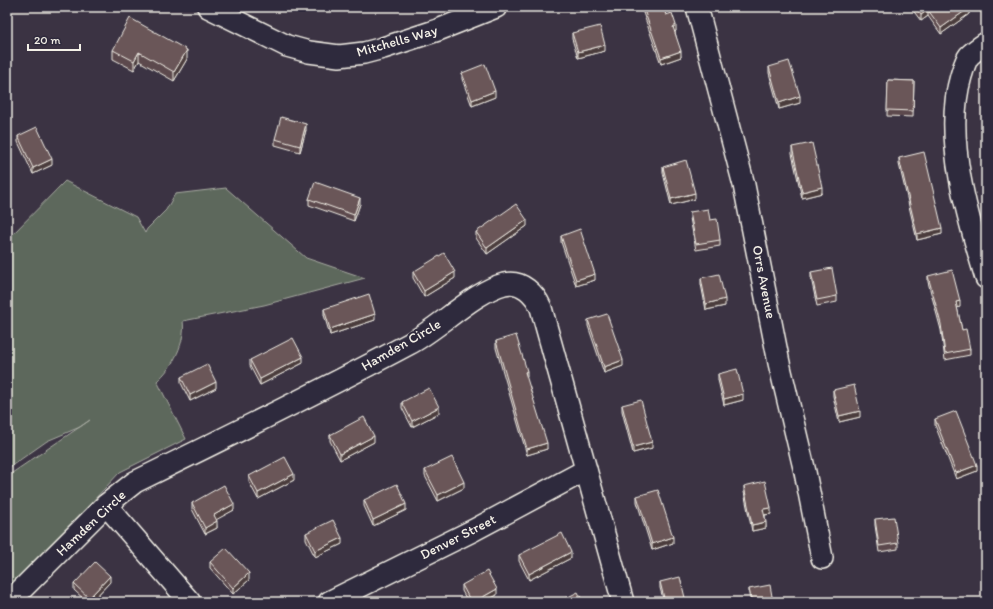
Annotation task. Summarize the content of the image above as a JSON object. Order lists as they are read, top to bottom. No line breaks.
{"streets":{"street":["Mitchells Way","Orrs Avenue","Hamden Circle","Denver Street"]},"crossings":[["Hamden Circle","Denver Street"]],"scale_bar":"20 m"}
